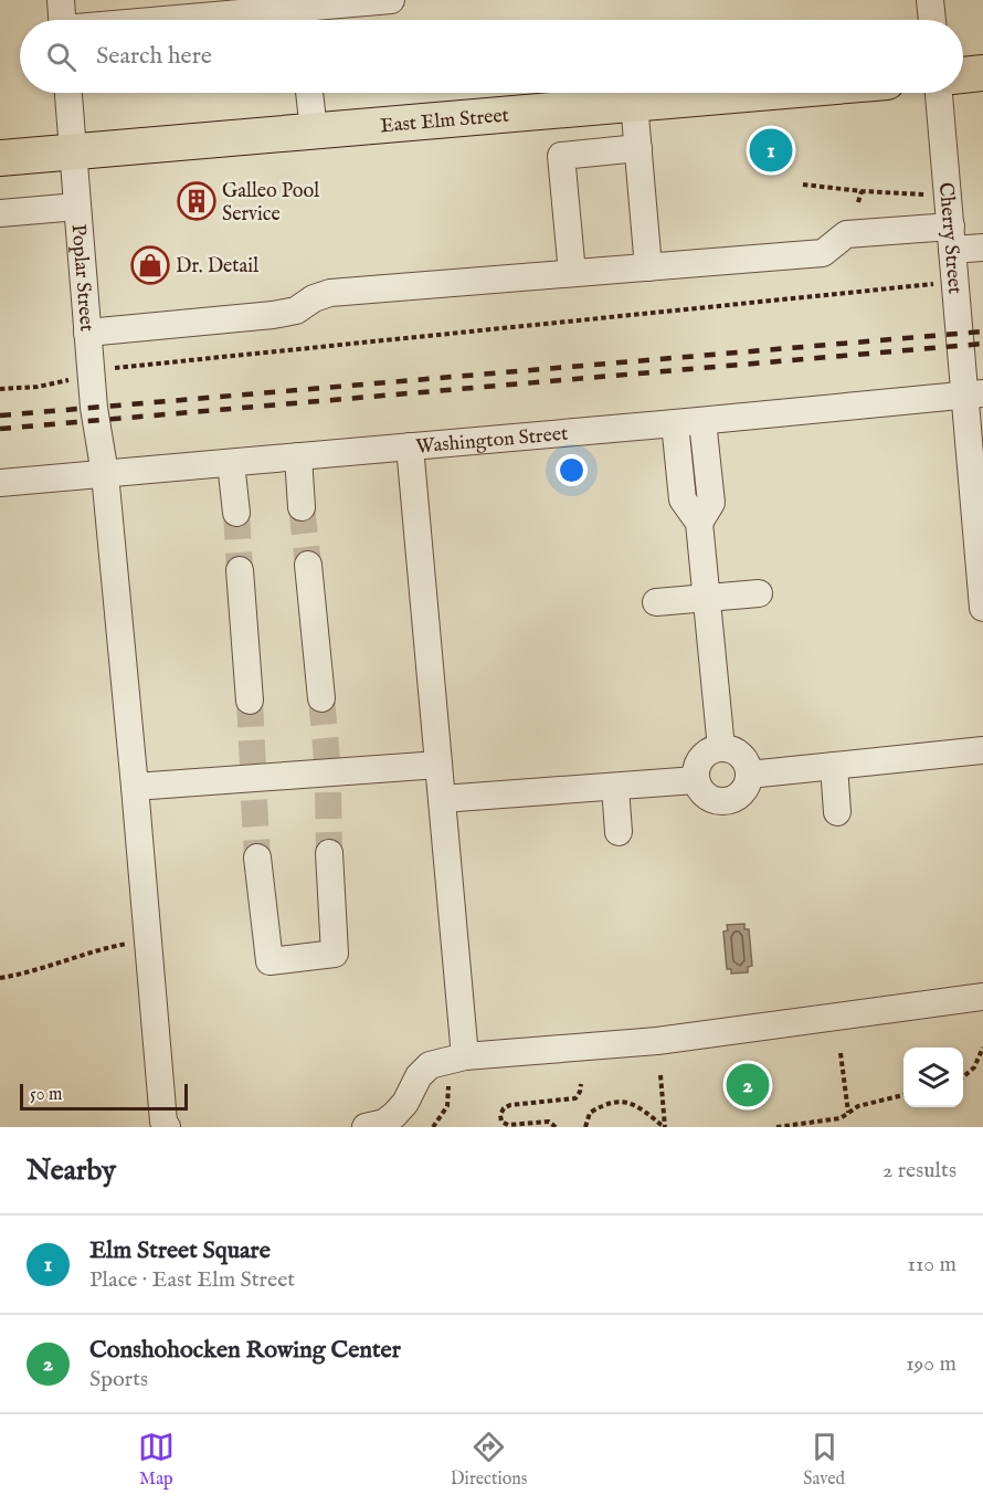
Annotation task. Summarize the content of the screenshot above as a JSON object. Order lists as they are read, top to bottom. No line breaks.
{"streets":{"main road":["East Elm Street"],"street":["Cherry Street","Poplar Street","Washington Street"]},"crossings":[["East Elm Street","Poplar Street"],["Cherry Street","Washington Street"],["Poplar Street","Washington Street"]],"places":{"building":["Galleo Pool Service"],"shop":["Dr. Detail"]},"scale_bar":"50 m","page":{"search":"Search here","pins":["1","2"],"scale":"50 m","heading":["Nearby","2 results"],"list":[{"mark":"1","name":"Elm Street Square","note":"Place · East Elm Street","value":"110 m"},{"mark":"2","name":"Conshohocken Rowing Center","note":"Sports","value":"190 m"}],"nav":["Map","Directions","Saved"]}}
